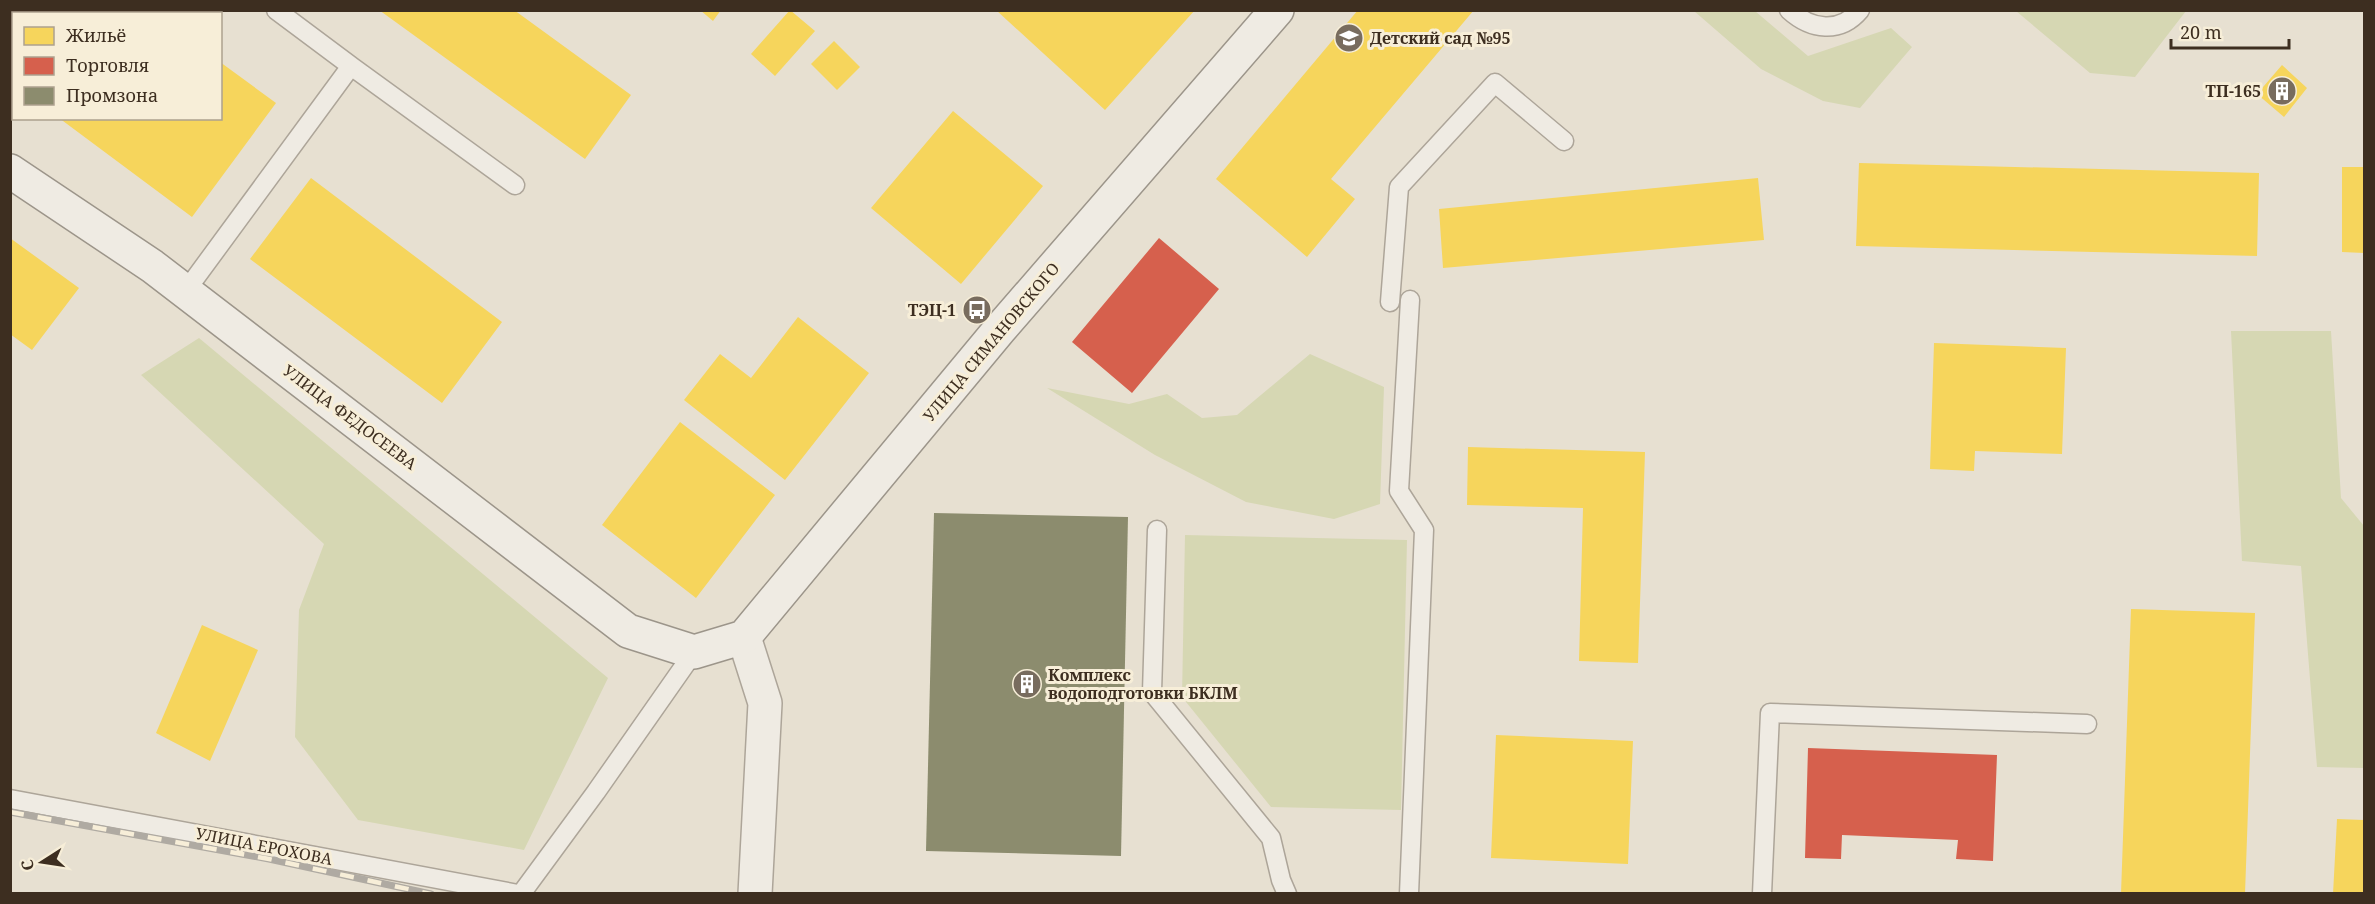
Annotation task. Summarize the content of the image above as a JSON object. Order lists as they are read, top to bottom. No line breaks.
{"streets":{"street":["УЛИЦА СИМАНОВСКОГО","УЛИЦА ФЕДОСЕЕВА"],"lane":["УЛИЦА ЕРОХОВА"]},"places":{"school or university":["Детский сад №95"],"building":["ТП-165","Комплекс водоподготовки БКЛМ"],"bus stop":["ТЭЦ-1"]},"legend":["Жильё","Торговля","Промзона"],"scale_bar":"20 m","north":"left"}
